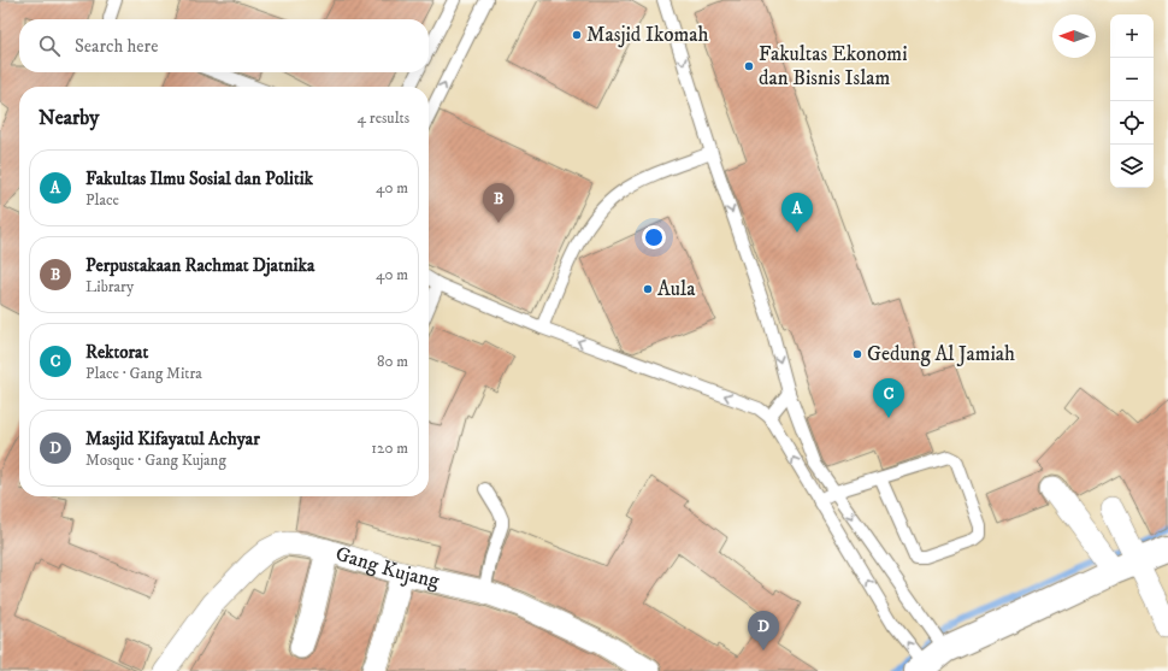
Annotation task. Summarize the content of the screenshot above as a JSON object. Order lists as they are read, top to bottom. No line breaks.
{"streets":{"street":["Gang Kujang"]},"places":["Masjid Ikomah","Fakultas Ekonomi dan Bisnis Islam","Aula","Gedung Al Jamiah"],"north":"left","page":{"map_buttons":["+","−"],"search":"Search here","heading":["Nearby","4 results"],"list":[{"mark":"A","name":"Fakultas Ilmu Sosial dan Politik","note":"Place","value":"40 m"},{"mark":"B","name":"Perpustakaan Rachmat Djatnika","note":"Library","value":"40 m"},{"mark":"C","name":"Rektorat","note":"Place · Gang Mitra","value":"80 m"},{"mark":"D","name":"Masjid Kifayatul Achyar","note":"Mosque · Gang Kujang","value":"120 m"}],"pins":["B","A","C","D"]}}
